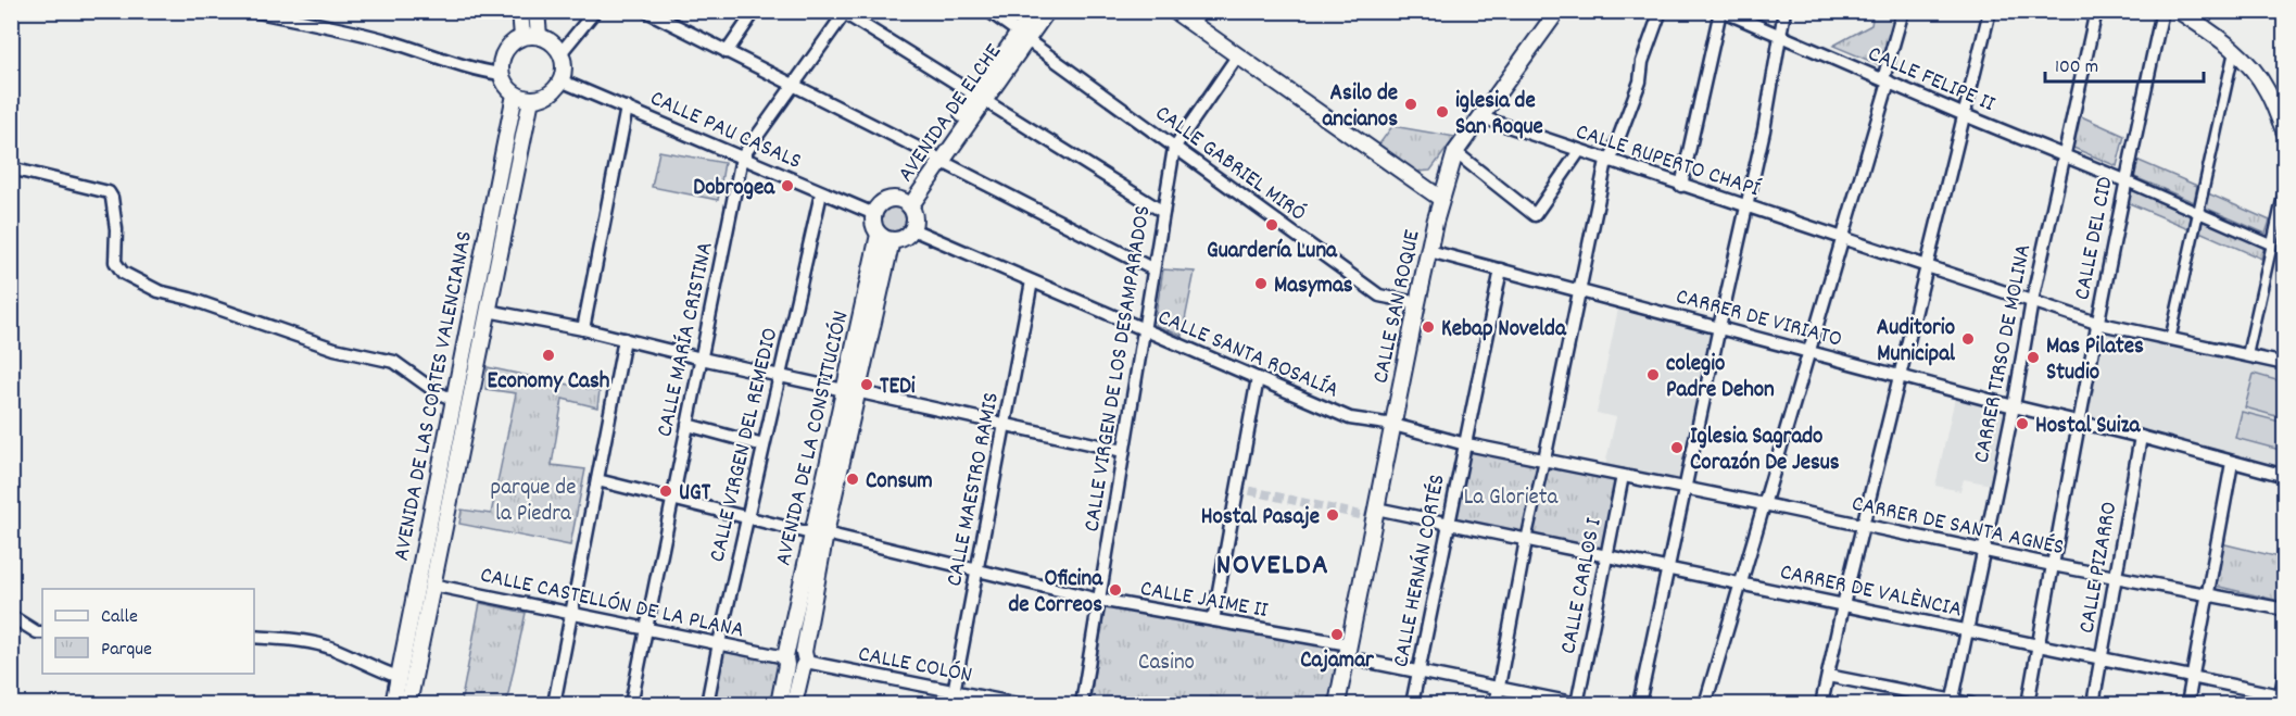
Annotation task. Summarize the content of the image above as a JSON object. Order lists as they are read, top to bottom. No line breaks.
{"streets":{"street":["CALLE FELIPE II","AVENIDA DE ELCHE","CALLE PAU CASALS","CALLE RUPERTO CHAPÍ","CALLE GABRIEL MIRÓ","CALLE DEL CID","CALLE SAN ROQUE","CARRER DE VIRIATO","CALLE MARÍA CRISTINA","CALLE SANTA ROSALÍA","CARRER TIRSO DE MOLINA","CALLE VIRGEN DE LOS DESAMPARADOS","AVENIDA DE LAS CORTES VALENCIANAS","AVENIDA DE LA CONSTITUCIÓN","CALLE VIRGEN DEL REMEDIO","CALLE MAESTRO RAMIS","CARRER DE SANTA AGNÉS","CALLE PIZARRO","CALLE HERNÁN CORTÉS","CALLE CARLOS I","CARRER DE VALÈNCIA","CALLE JAIME II","CALLE CASTELLÓN DE LA PLANA","CALLE COLÓN"]},"crossings":[["CALLE FELIPE II","CALLE DEL CID"],["CALLE FELIPE II","CARRER TIRSO DE MOLINA"],["AVENIDA DE ELCHE","CALLE PAU CASALS"],["AVENIDA DE ELCHE","CALLE GABRIEL MIRÓ"],["AVENIDA DE ELCHE","CALLE SANTA ROSALÍA"],["AVENIDA DE ELCHE","AVENIDA DE LA CONSTITUCIÓN"],["CALLE PAU CASALS","CALLE MARÍA CRISTINA"],["CALLE PAU CASALS","CALLE SANTA ROSALÍA"],["CALLE PAU CASALS","AVENIDA DE LAS CORTES VALENCIANAS"],["CALLE PAU CASALS","AVENIDA DE LA CONSTITUCIÓN"],["CALLE PAU CASALS","CALLE VIRGEN DEL REMEDIO"],["CALLE RUPERTO CHAPÍ","CALLE DEL CID"],["CALLE RUPERTO CHAPÍ","CARRER TIRSO DE MOLINA"],["CALLE GABRIEL MIRÓ","CALLE SAN ROQUE"],["CALLE GABRIEL MIRÓ","CALLE VIRGEN DE LOS DESAMPARADOS"],["CALLE DEL CID","CARRER DE VIRIATO"],["CALLE DEL CID","CARRER DE SANTA AGNÉS"],["CALLE DEL CID","CARRER DE VALÈNCIA"],["CALLE SAN ROQUE","CARRER DE VIRIATO"],["CALLE SAN ROQUE","CALLE SANTA ROSALÍA"],["CALLE SAN ROQUE","CARRER DE VALÈNCIA"],["CALLE SAN ROQUE","CALLE JAIME II"],["CARRER DE VIRIATO","CARRER TIRSO DE MOLINA"],["CARRER DE VIRIATO","CALLE PIZARRO"],["CARRER DE VIRIATO","CALLE HERNÁN CORTÉS"],["CALLE MARÍA CRISTINA","CALLE JAIME II"],["CALLE MARÍA CRISTINA","CALLE CASTELLÓN DE LA PLANA"],["CALLE SANTA ROSALÍA","CALLE VIRGEN DE LOS DESAMPARADOS"],["CALLE SANTA ROSALÍA","AVENIDA DE LA CONSTITUCIÓN"],["CALLE SANTA ROSALÍA","CALLE MAESTRO RAMIS"],["CALLE SANTA ROSALÍA","CALLE HERNÁN CORTÉS"],["CARRER TIRSO DE MOLINA","CARRER DE SANTA AGNÉS"],["CARRER TIRSO DE MOLINA","CARRER DE VALÈNCIA"],["CALLE VIRGEN DE LOS DESAMPARADOS","CALLE JAIME II"],["AVENIDA DE LAS CORTES VALENCIANAS","CALLE CASTELLÓN DE LA PLANA"],["AVENIDA DE LA CONSTITUCIÓN","CALLE JAIME II"],["AVENIDA DE LA CONSTITUCIÓN","CALLE CASTELLÓN DE LA PLANA"],["AVENIDA DE LA CONSTITUCIÓN","CALLE COLÓN"],["CALLE VIRGEN DEL REMEDIO","CALLE JAIME II"],["CALLE VIRGEN DEL REMEDIO","CALLE CASTELLÓN DE LA PLANA"],["CALLE MAESTRO RAMIS","CALLE JAIME II"],["CALLE MAESTRO RAMIS","CALLE COLÓN"],["CARRER DE SANTA AGNÉS","CALLE PIZARRO"],["CARRER DE SANTA AGNÉS","CALLE CARLOS I"],["CALLE PIZARRO","CARRER DE VALÈNCIA"],["CALLE HERNÁN CORTÉS","CARRER DE VALÈNCIA"],["CALLE HERNÁN CORTÉS","CALLE JAIME II"],["CALLE CARLOS I","CARRER DE VALÈNCIA"],["CALLE CARLOS I","CALLE JAIME II"]],"districts":["NOVELDA"],"parks":["parque de la Piedra","La Glorieta","Casino"],"places":["Asilo de ancianos","iglesia de San Roque","Dobrogea","Guardería Luna","Masymas","Kebap Novelda","Auditorio Municipal","Economy Cash","Mas Pilates Studio","colegio Padre Dehon","TEDi","Hostal Suiza","Iglesia Sagrado Corazón De Jesus","Consum","UGT","Hostal Pasaje","Oficina de Correos","Cajamar"],"legend":["Calle","Parque"],"scale_bar":"100 m"}
